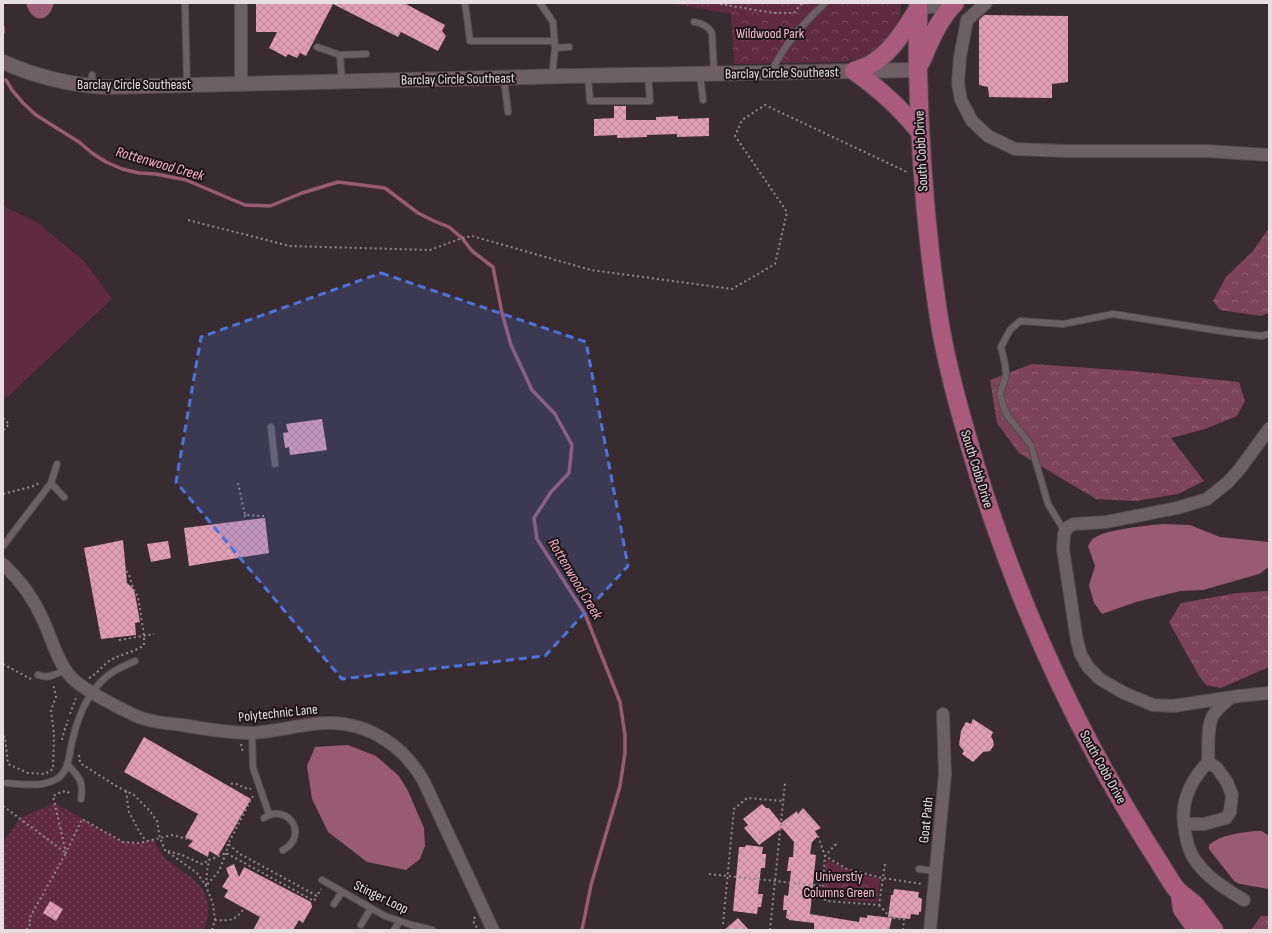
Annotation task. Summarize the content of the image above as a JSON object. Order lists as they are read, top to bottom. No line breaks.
{"streets":{"main road":["South Cobb Drive"],"street":["Barclay Circle Southeast","Polytechnic Lane","Goat Path"],"lane":["Stinger Loop"]},"crossings":[["Barclay Circle Southeast","South Cobb Drive"]],"water":["Rottenwood Creek"],"parks":["Wildwood Park","Universtiy Columns Green"]}
